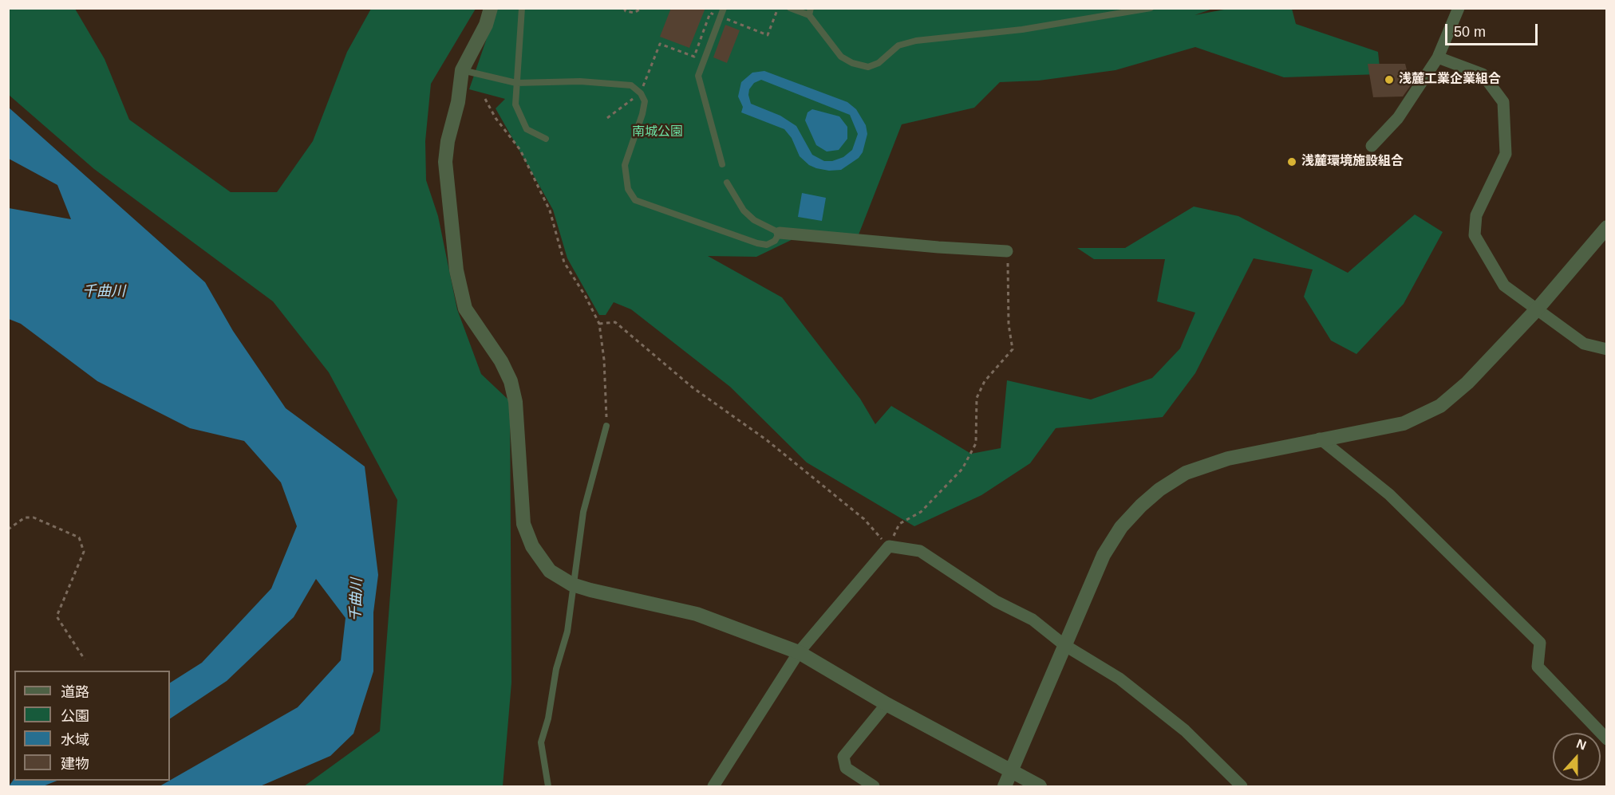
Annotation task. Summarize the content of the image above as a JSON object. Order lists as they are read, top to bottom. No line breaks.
{"water":["千曲川"],"parks":["南城公園"],"places":["浅麓工業企業組合","浅麓環境施設組合"],"legend":["道路","公園","水域","建物"],"scale_bar":"50 m","north":"top"}
